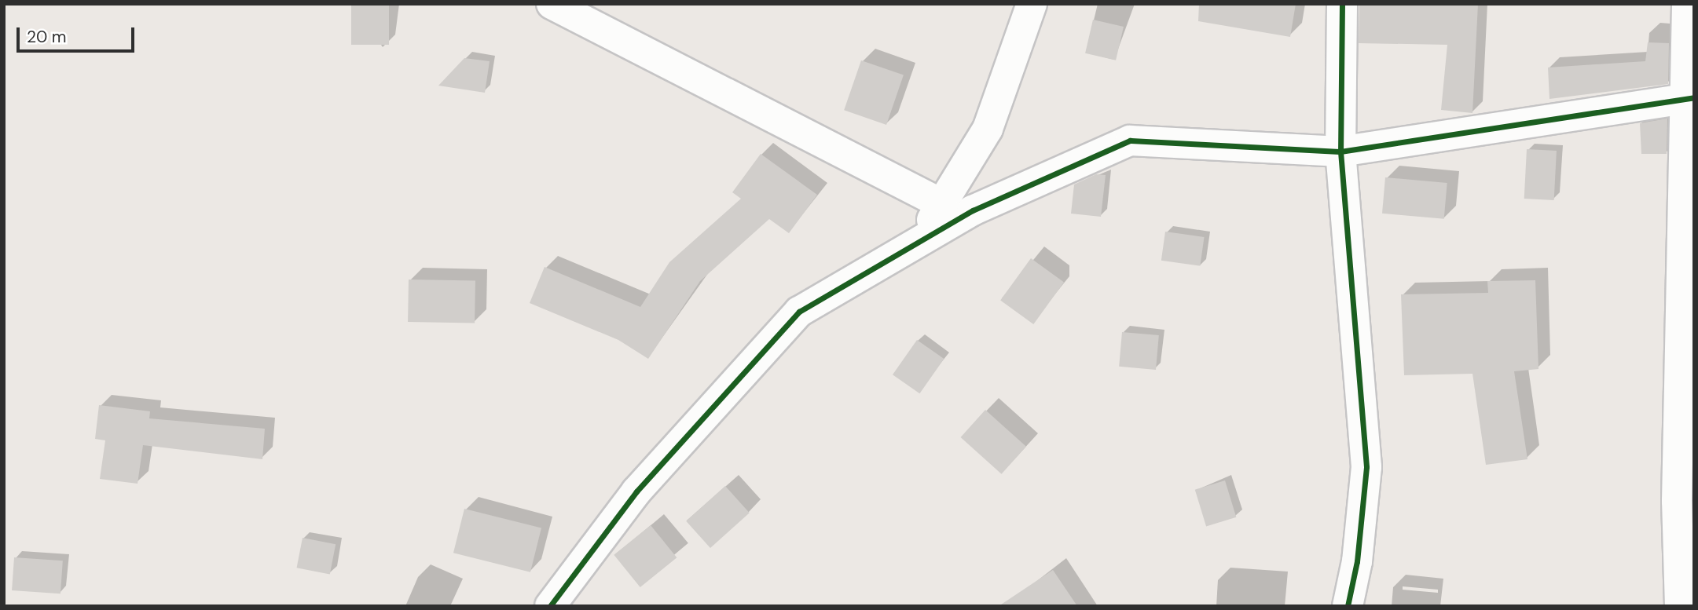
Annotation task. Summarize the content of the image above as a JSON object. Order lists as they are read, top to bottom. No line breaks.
{"scale_bar":"20 m"}
